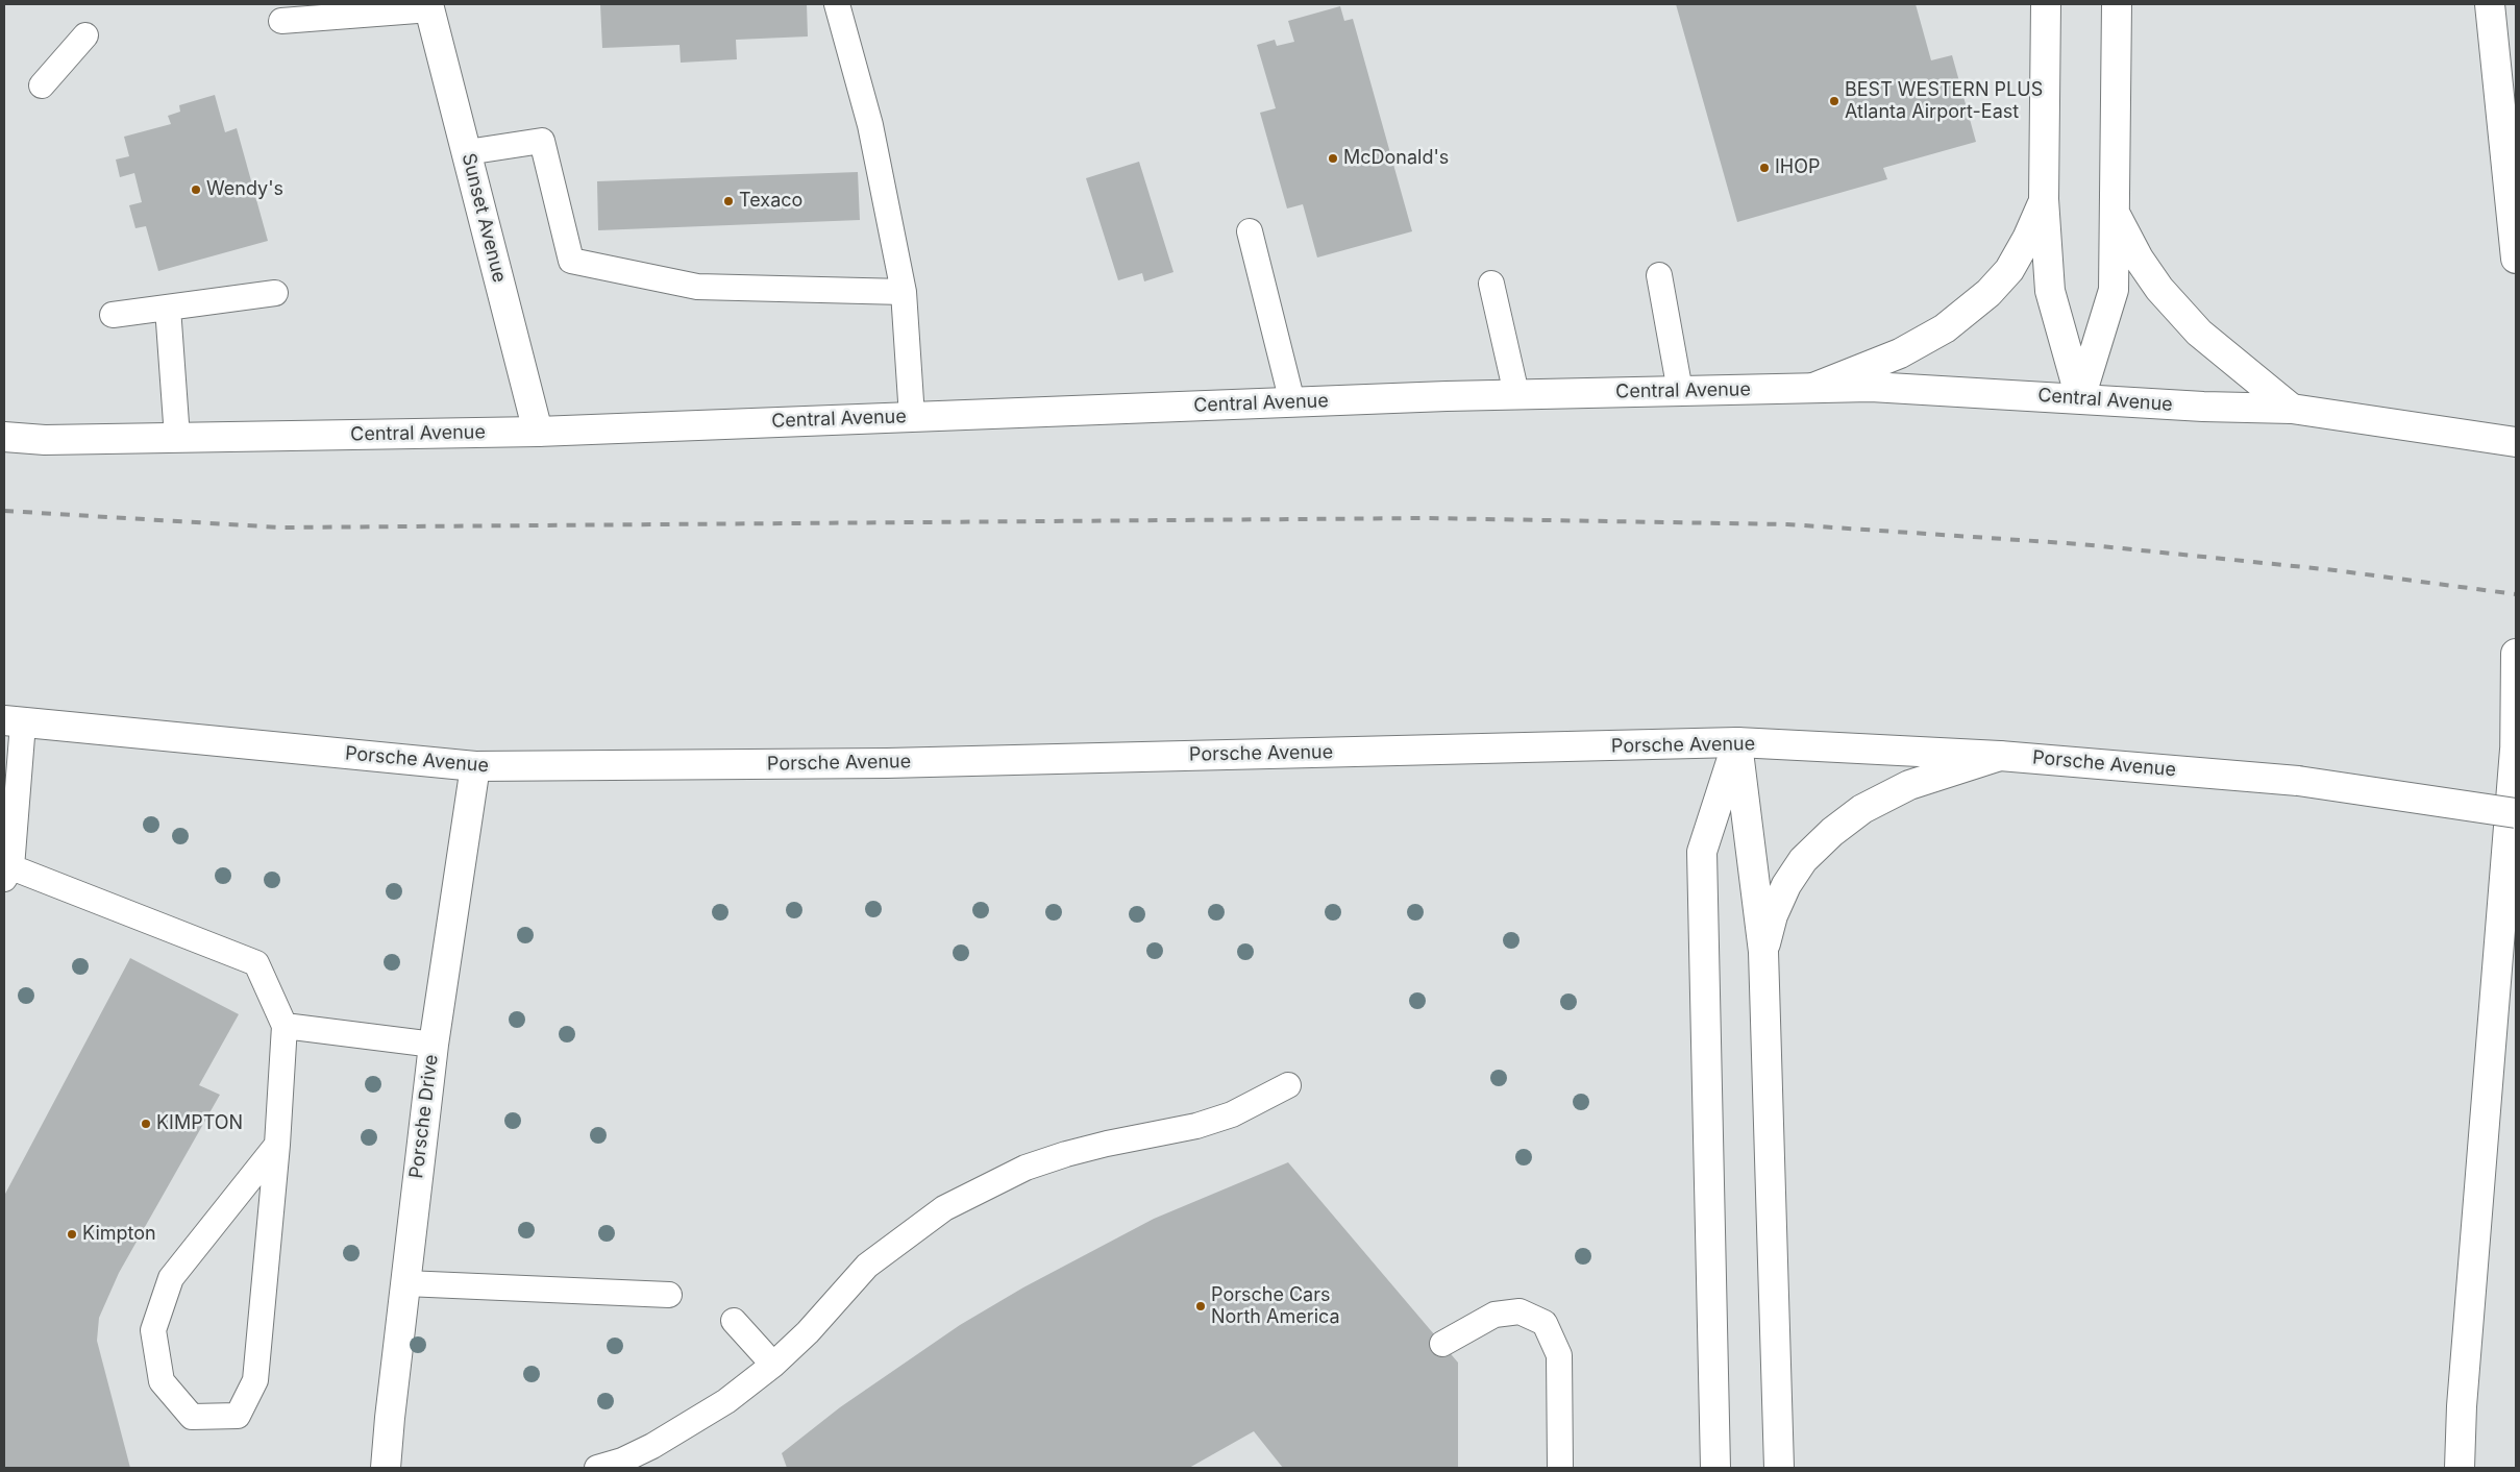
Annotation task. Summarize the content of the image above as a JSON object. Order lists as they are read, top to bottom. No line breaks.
{"streets":{"main road":["Sunset Avenue","Central Avenue","Porsche Avenue","Porsche Drive"]},"crossings":[["Sunset Avenue","Central Avenue"],["Porsche Avenue","Porsche Drive"]],"places":["BEST WESTERN PLUS Atlanta Airport-East","McDonald's","IHOP","Wendy's","Texaco","KIMPTON","Kimpton","Porsche Cars North America"]}
